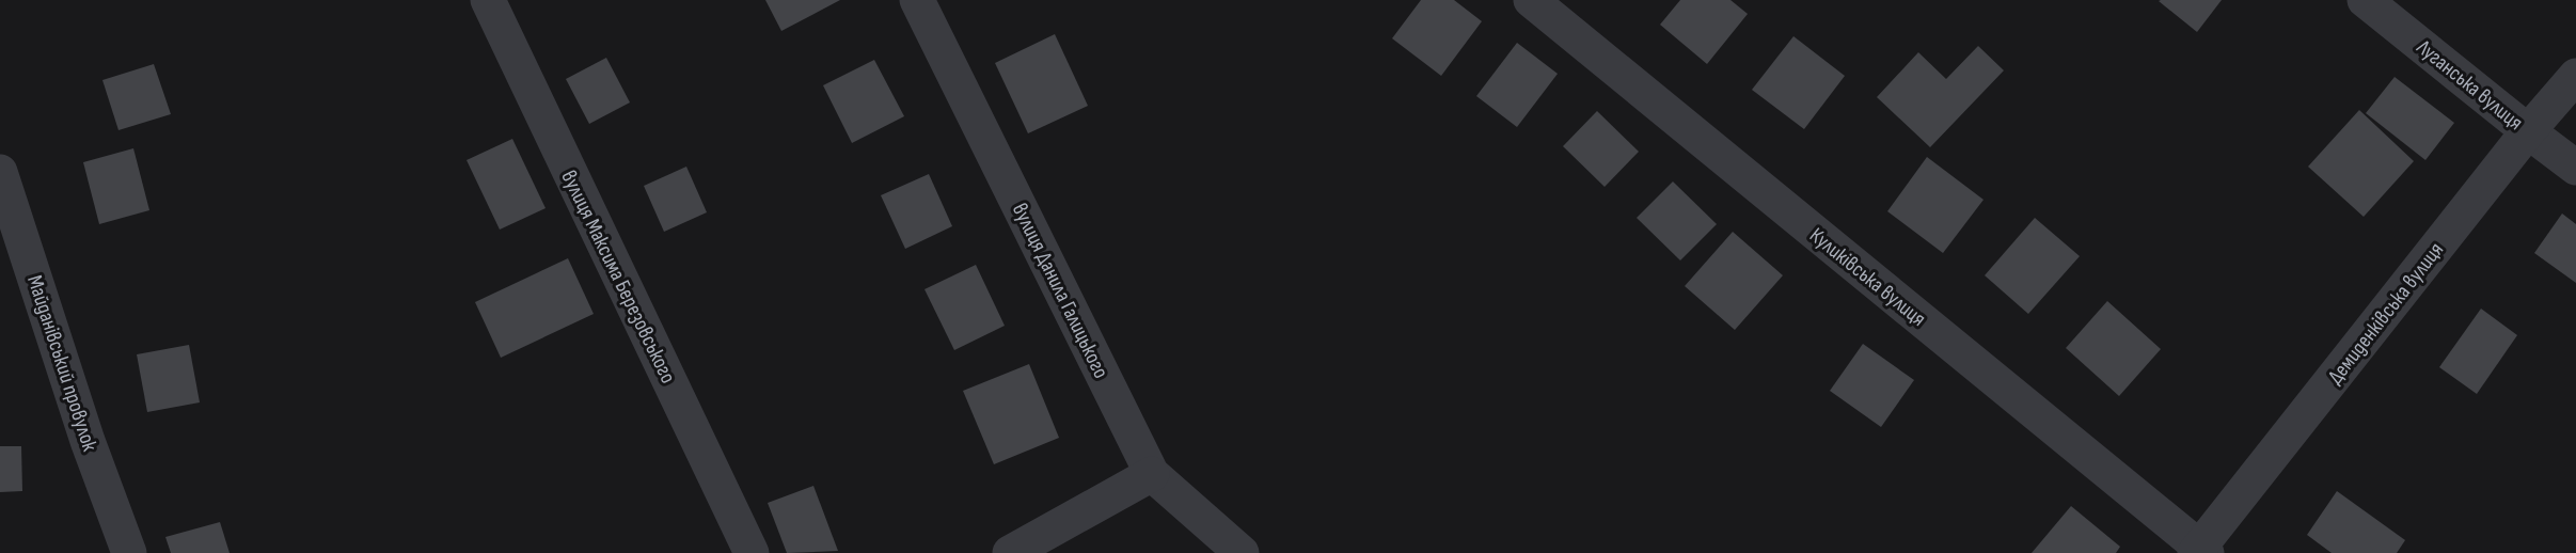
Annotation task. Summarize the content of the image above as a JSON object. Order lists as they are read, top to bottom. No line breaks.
{"streets":{"street":["Луганська вулиця","вулиця Максима Березовського","Куликівська вулиця","вулиця Данила Галицького","Демиденківська вулиця","Майданівський провулок"]},"crossings":[["Луганська вулиця","Демиденківська вулиця"],["Куликівська вулиця","Демиденківська вулиця"]]}
